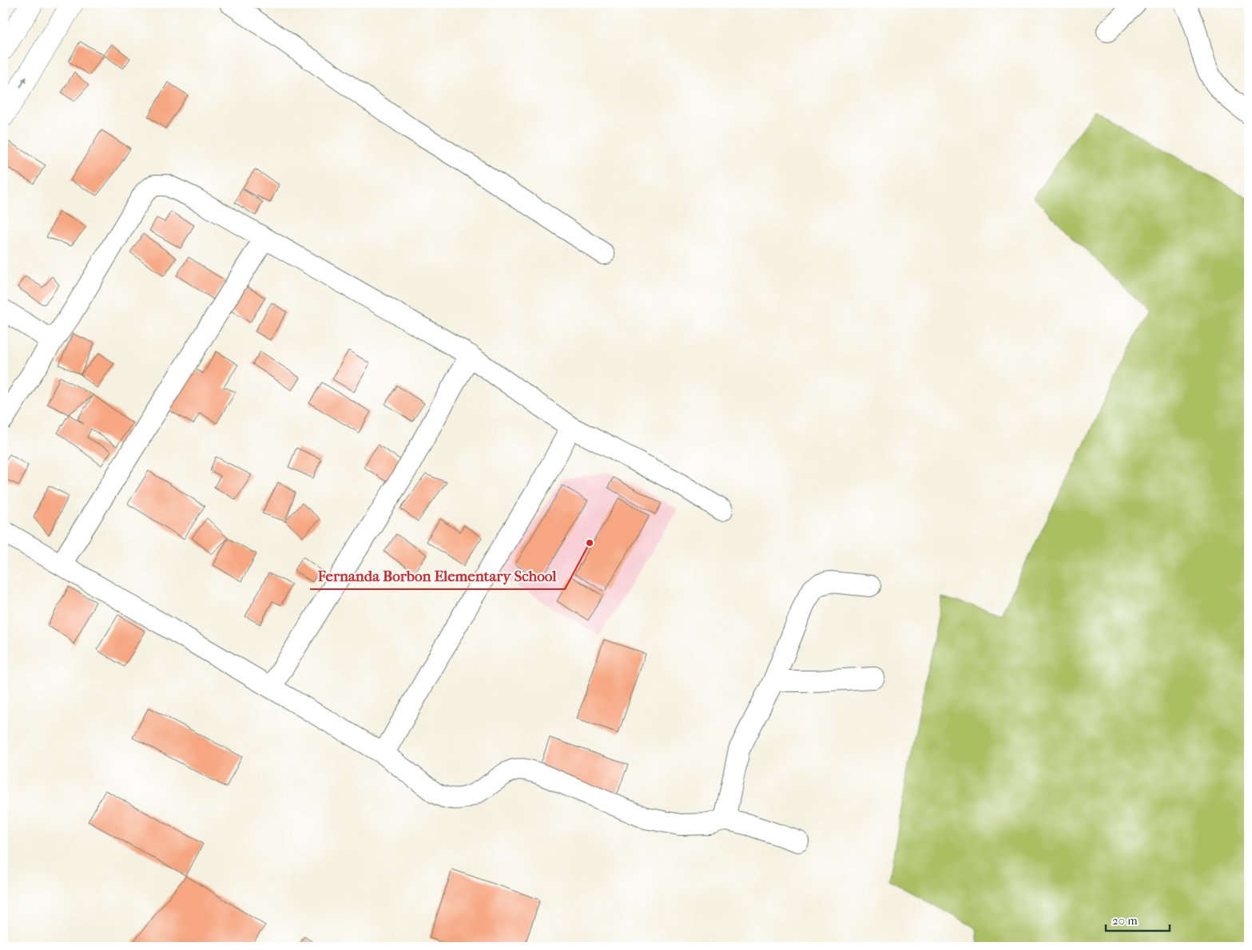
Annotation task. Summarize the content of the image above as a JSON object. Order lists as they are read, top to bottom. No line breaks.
{"places":["Fernanda Borbon Elementary School"],"scale_bar":"20 m"}
